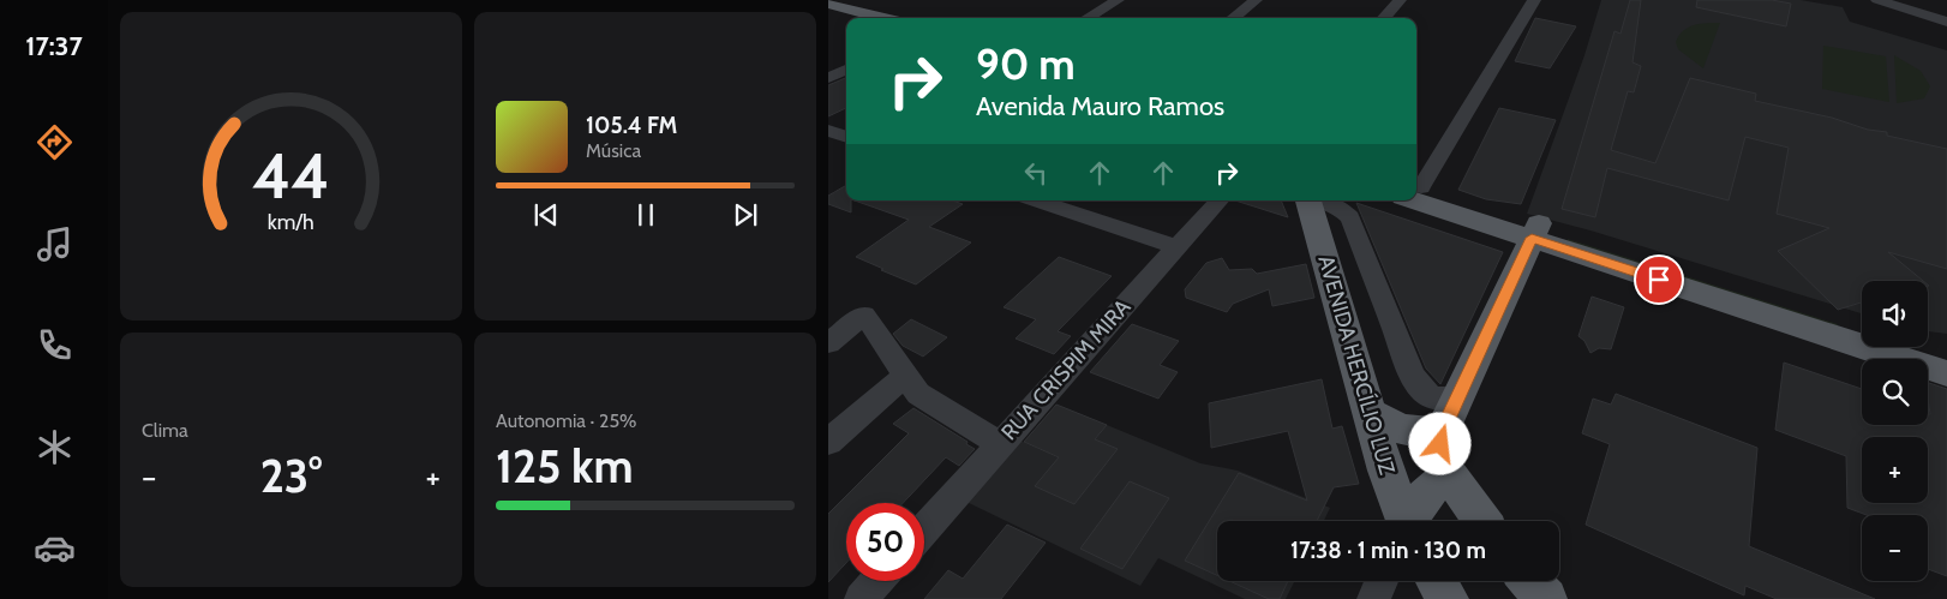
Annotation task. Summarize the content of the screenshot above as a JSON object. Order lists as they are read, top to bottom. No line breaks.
{"streets":{"main road":["AVENIDA HERCÍLIO LUZ"],"street":["RUA CRISPIM MIRA"]},"page":{"tabs":"17:37","turn":["90 m","Avenida Mauro Ramos"],"song":["105.4 FM","Música"],"map_buttons":["+","−"],"tile":["Clima",["Autonomia · 25%","125 km"]],"heat":["−","23°","+"],"limit":"50","trip":"17:38 · 1 min · 130 m","gauge":["44","km/h"]}}
